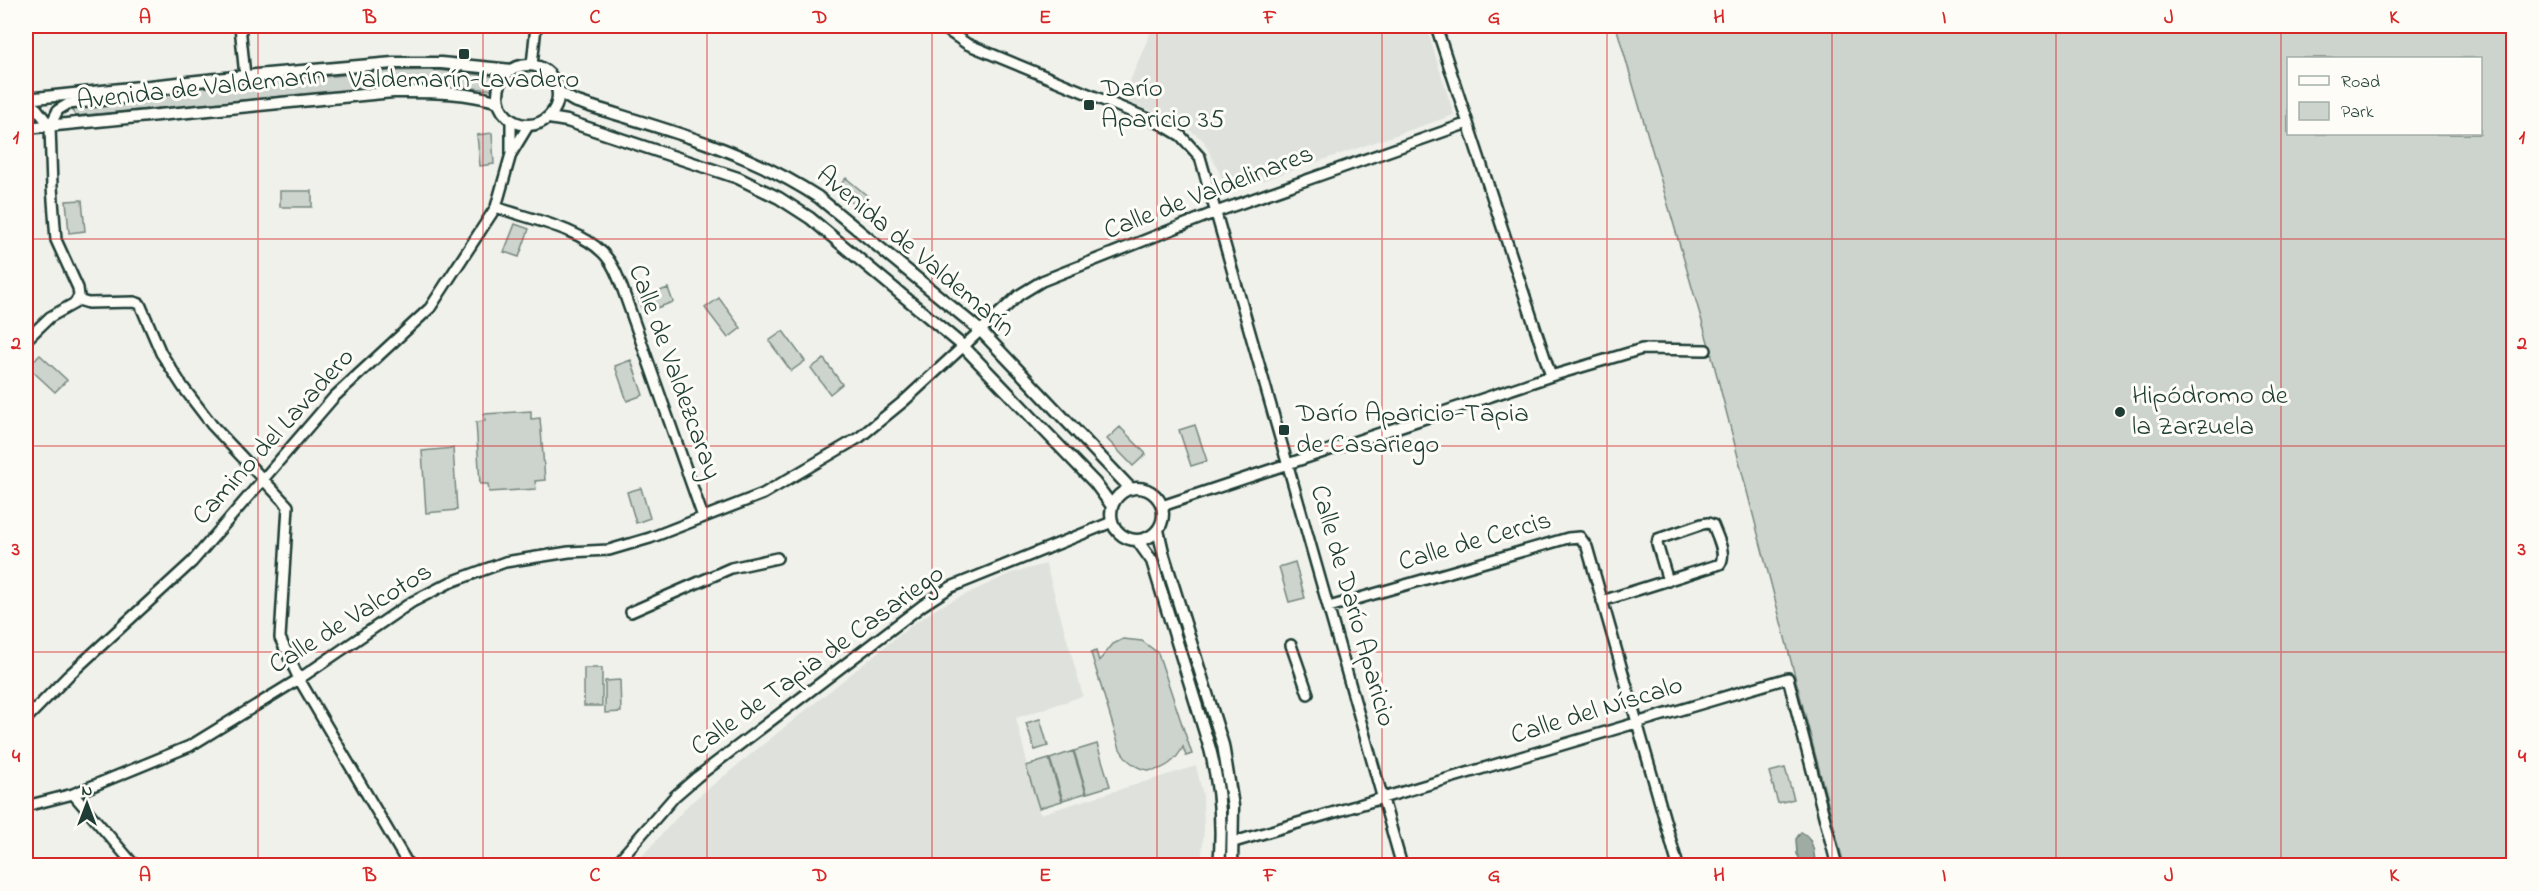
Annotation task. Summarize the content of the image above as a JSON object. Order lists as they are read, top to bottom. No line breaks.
{"streets":{"street":["Avenida de Valdemarín","Calle de Valdelinares","Calle de Valdezcaray","Camino del Lavadero","Calle de Cercis","Calle de Darío Aparicio","Calle de Valcotos","Calle de Tapia de Casariego","Calle del Níscalo"]},"crossings":[["Avenida de Valdemarín","Calle de Valdelinares"],["Avenida de Valdemarín","Camino del Lavadero"],["Avenida de Valdemarín","Calle de Valcotos"],["Avenida de Valdemarín","Calle de Tapia de Casariego"],["Calle de Valdelinares","Calle de Darío Aparicio"],["Calle de Valdelinares","Calle de Valcotos"],["Calle de Valdezcaray","Camino del Lavadero"],["Calle de Valdezcaray","Calle de Valcotos"],["Calle de Cercis","Calle de Darío Aparicio"],["Calle de Cercis","Calle del Níscalo"],["Calle de Darío Aparicio","Calle del Níscalo"]],"places":{"transit":["Valdemarín-Lavadero","Darío Aparicio 35","Darío Aparicio-Tapia de Casariego"],"other":["Hipódromo de la Zarzuela"]},"legend":["Road","Park"],"north":"top","grid":{"columns":["A","B","C","D","E","F","G","H","I","J","K"],"rows":["1","2","3","4"]}}
